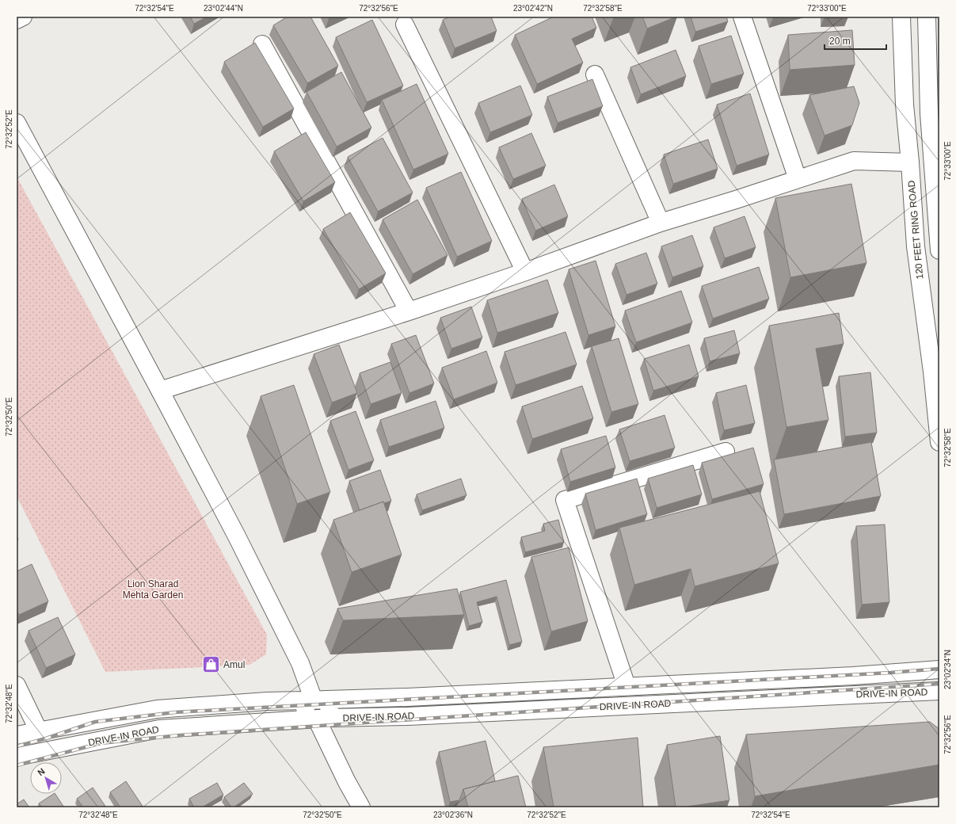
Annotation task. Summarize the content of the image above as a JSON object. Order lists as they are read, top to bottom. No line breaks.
{"streets":{"street":["120 FEET RING ROAD","DRIVE-IN ROAD"]},"parks":["Lion Sharad Mehta Garden"],"places":{"shop":["Amul"]},"scale_bar":"20 m","north":"top left","coordinates":["72°32'54\"E","23°02'44\"N","72°32'56\"E","23°02'42\"N","72°32'58\"E","72°33'00\"E","72°32'52\"E","72°32'50\"E","23°02'34\"N","72°32'48\"E","23°02'36\"N"]}
